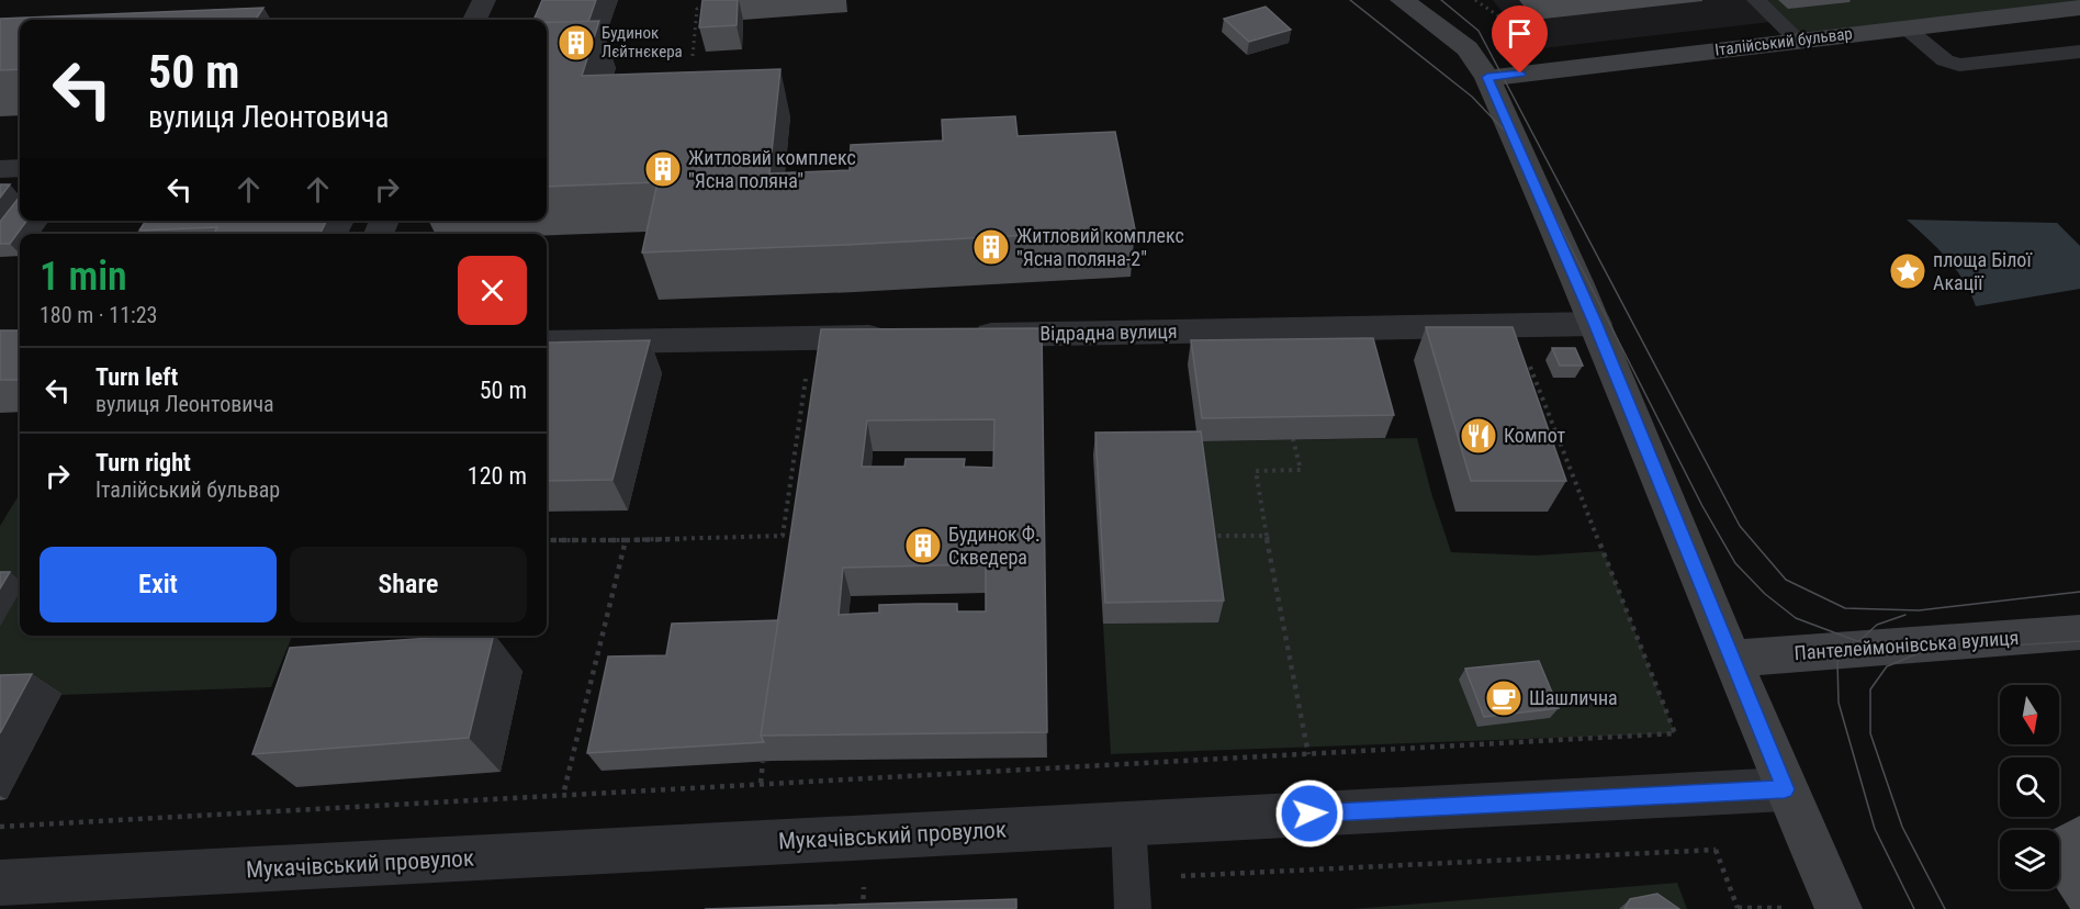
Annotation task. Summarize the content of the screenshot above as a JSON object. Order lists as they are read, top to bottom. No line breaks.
{"streets":{"main road":["Італійський бульвар","Пантелеймонівська вулиця"],"street":["Відрадна вулиця","Мукачівський провулок"]},"places":{"building":["Будинок Лєйтнєкера","Житловий комплекс \"Ясна поляна\"","Житловий комплекс \"Ясна поляна-2\"","Будинок Ф. Скведера"],"place":["площа Білої Акації"],"restaurant":["Компот"],"cafe":["Шашлична"]},"north":"bottom","page":{"turn":["50 m","вулиця Леонтовича"],"heading":["1 min","180 m · 11:23"],"list":[{"name":"Turn left","note":"вулиця Леонтовича","value":"50 m"},{"name":"Turn right","note":"Італійський бульвар","value":"120 m"}],"buttons":["Exit","Share"]}}
